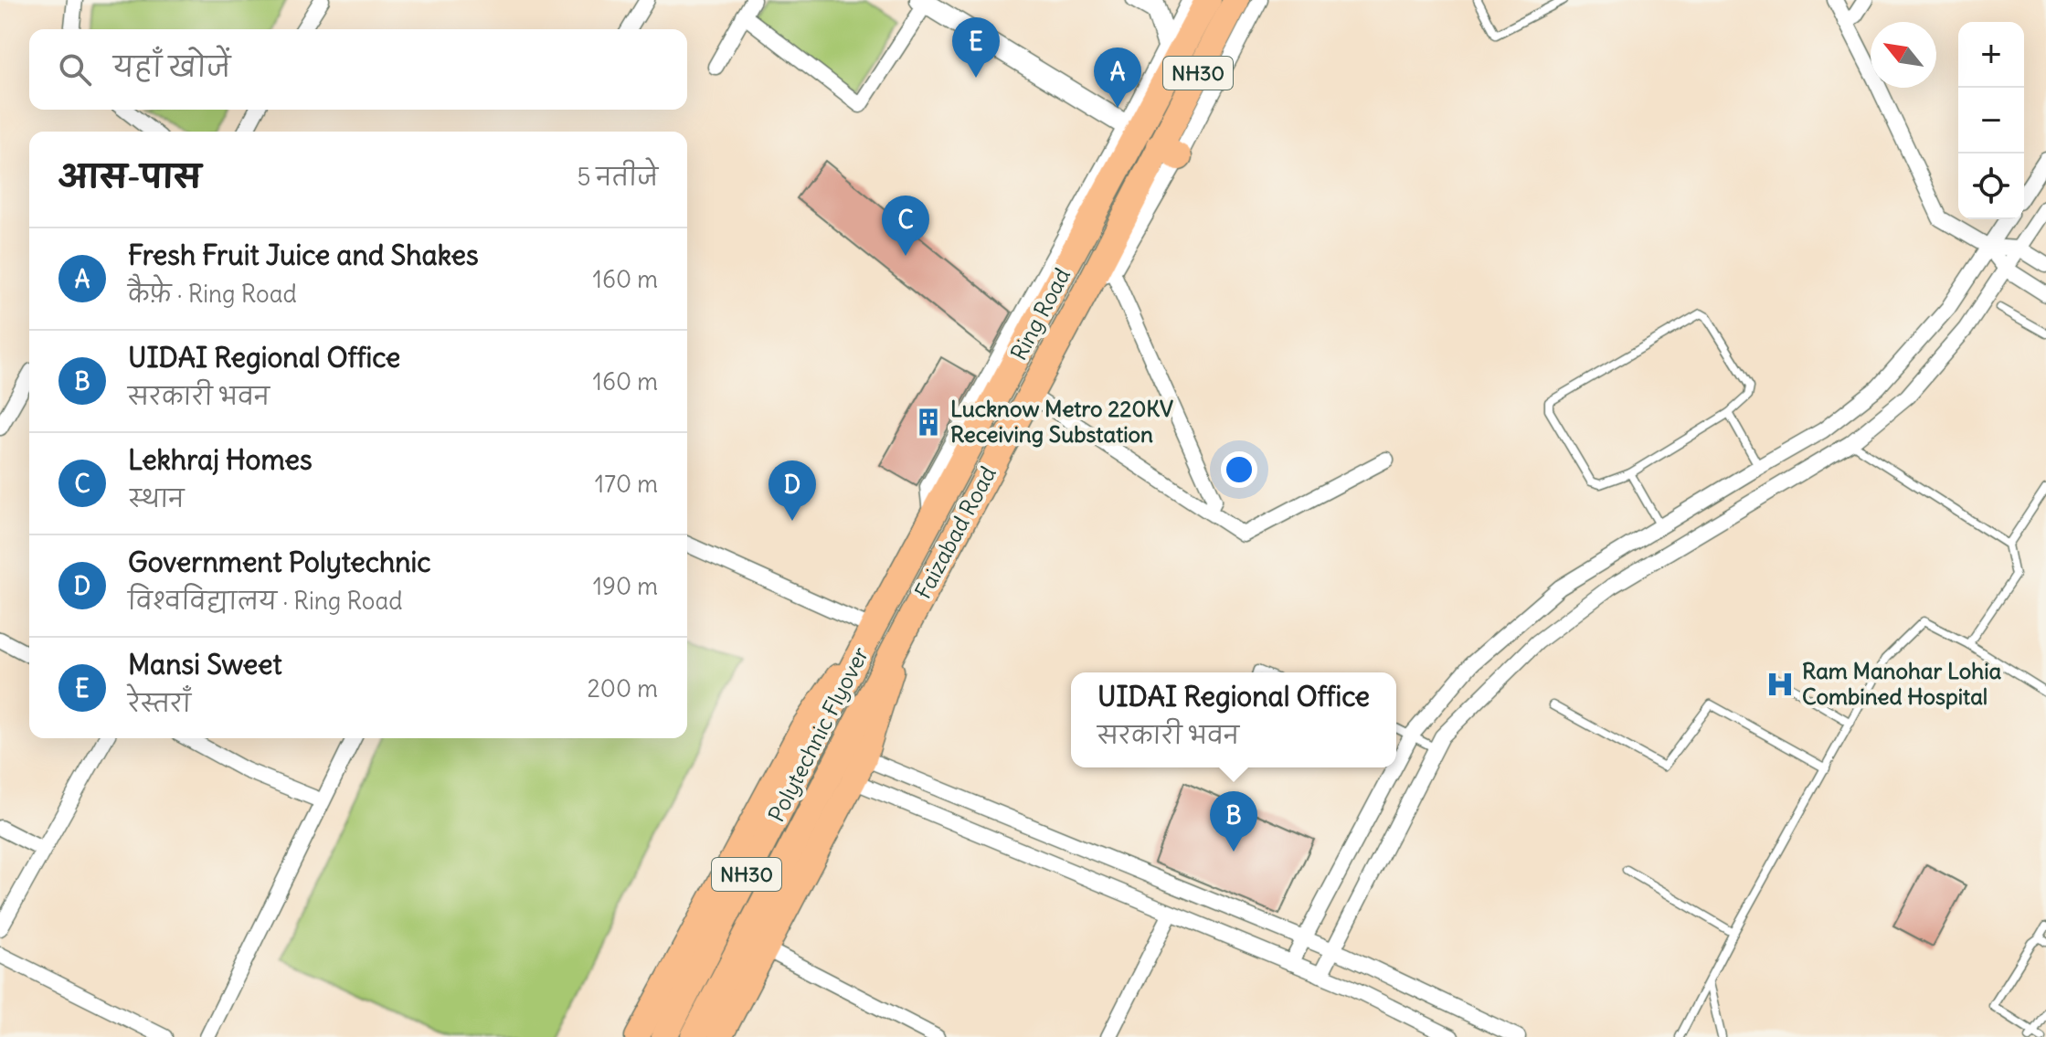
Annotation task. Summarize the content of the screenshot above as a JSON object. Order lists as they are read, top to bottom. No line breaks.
{"streets":{"highway":["NH30","Ring Road","Faizabad Road","Polytechnic Flyover"]},"crossings":[["Ring Road","Faizabad Road"],["Ring Road","Polytechnic Flyover"],["Faizabad Road","Polytechnic Flyover"]],"places":{"building":["Lucknow Metro 220KV Receiving Substation"],"hospital":["Ram Manohar Lohia Combined Hospital"]},"north":"top left","page":{"pins":["E","A","C","D","B"],"map_buttons":["+","−"],"search":"यहाँ खोजें","heading":["आस-पास","5 नतीजे"],"list":[{"mark":"A","name":"Fresh Fruit Juice and Shakes","note":"कैफ़े · Ring Road","value":"160 m"},{"mark":"B","name":"UIDAI Regional Office","note":"सरकारी भवन","value":"160 m"},{"mark":"C","name":"Lekhraj Homes","note":"स्थान","value":"170 m"},{"mark":"D","name":"Government Polytechnic","note":"विश्वविद्यालय · Ring Road","value":"190 m"},{"mark":"E","name":"Mansi Sweet","note":"रेस्तराँ","value":"200 m"}],"popup":["UIDAI Regional Office","सरकारी भवन"]}}
